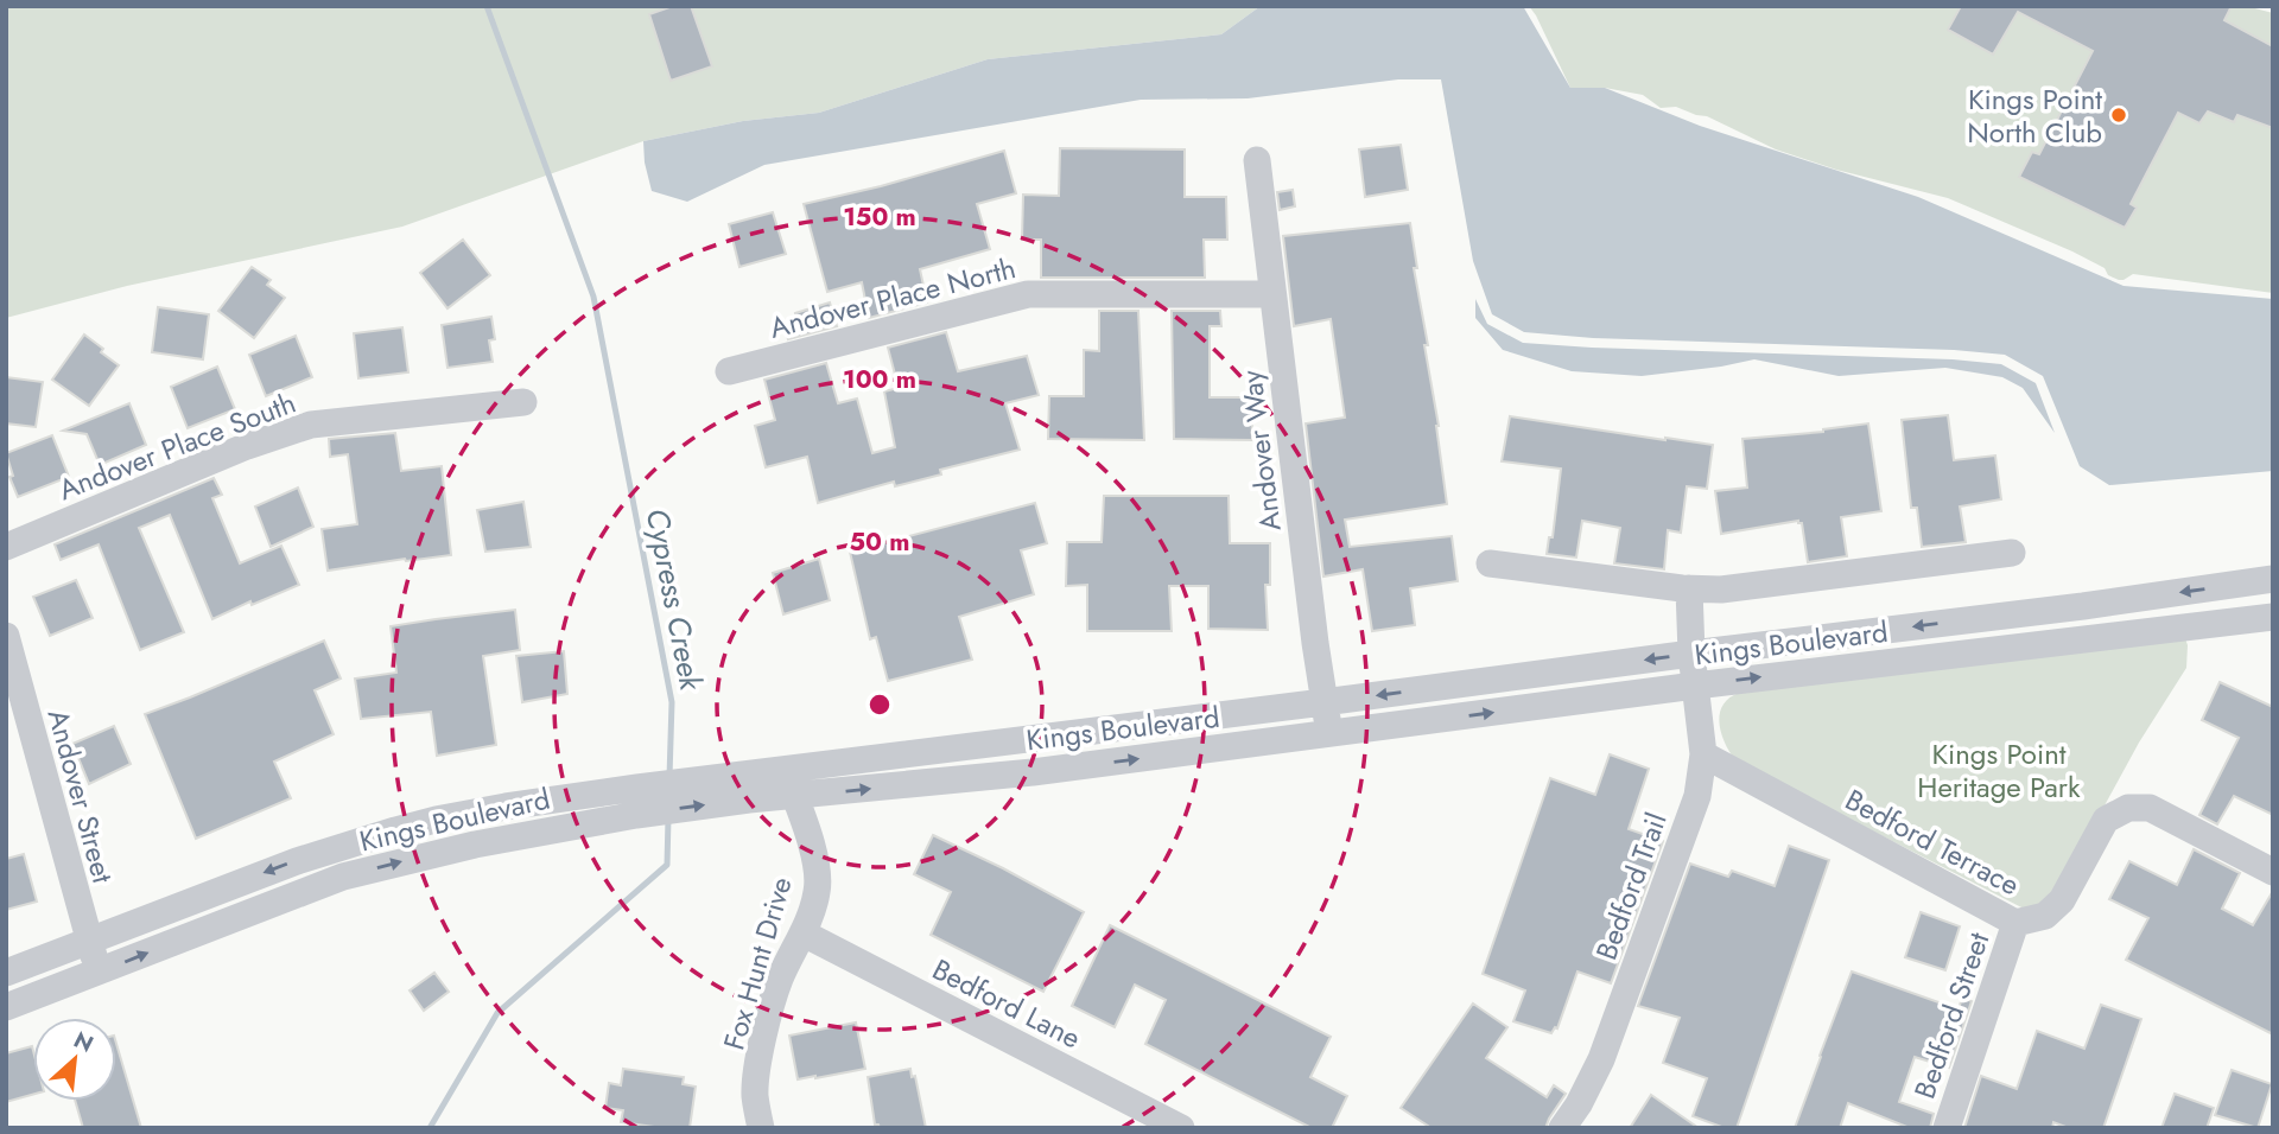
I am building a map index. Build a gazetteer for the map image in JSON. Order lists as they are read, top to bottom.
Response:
{
  "streets": {
    "street": [
      "Andover Place North",
      "Andover Place South",
      "Andover Way",
      "Kings Boulevard",
      "Andover Street",
      "Bedford Terrace",
      "Bedford Trail",
      "Fox Hunt Drive",
      "Bedford Lane",
      "Bedford Street"
    ]
  },
  "crossings": [
    ["Andover Place North", "Andover Way"],
    ["Andover Way", "Kings Boulevard"],
    ["Kings Boulevard", "Andover Street"],
    ["Kings Boulevard", "Bedford Trail"],
    ["Kings Boulevard", "Fox Hunt Drive"],
    ["Bedford Terrace", "Bedford Trail"],
    ["Bedford Terrace", "Bedford Street"],
    ["Fox Hunt Drive", "Bedford Lane"]
  ],
  "water": ["Cypress Creek"],
  "parks": ["Kings Point Heritage Park"],
  "places": ["Kings Point North Club"],
  "north": "top right",
  "rings": ["150 m", "100 m", "50 m"]
}
